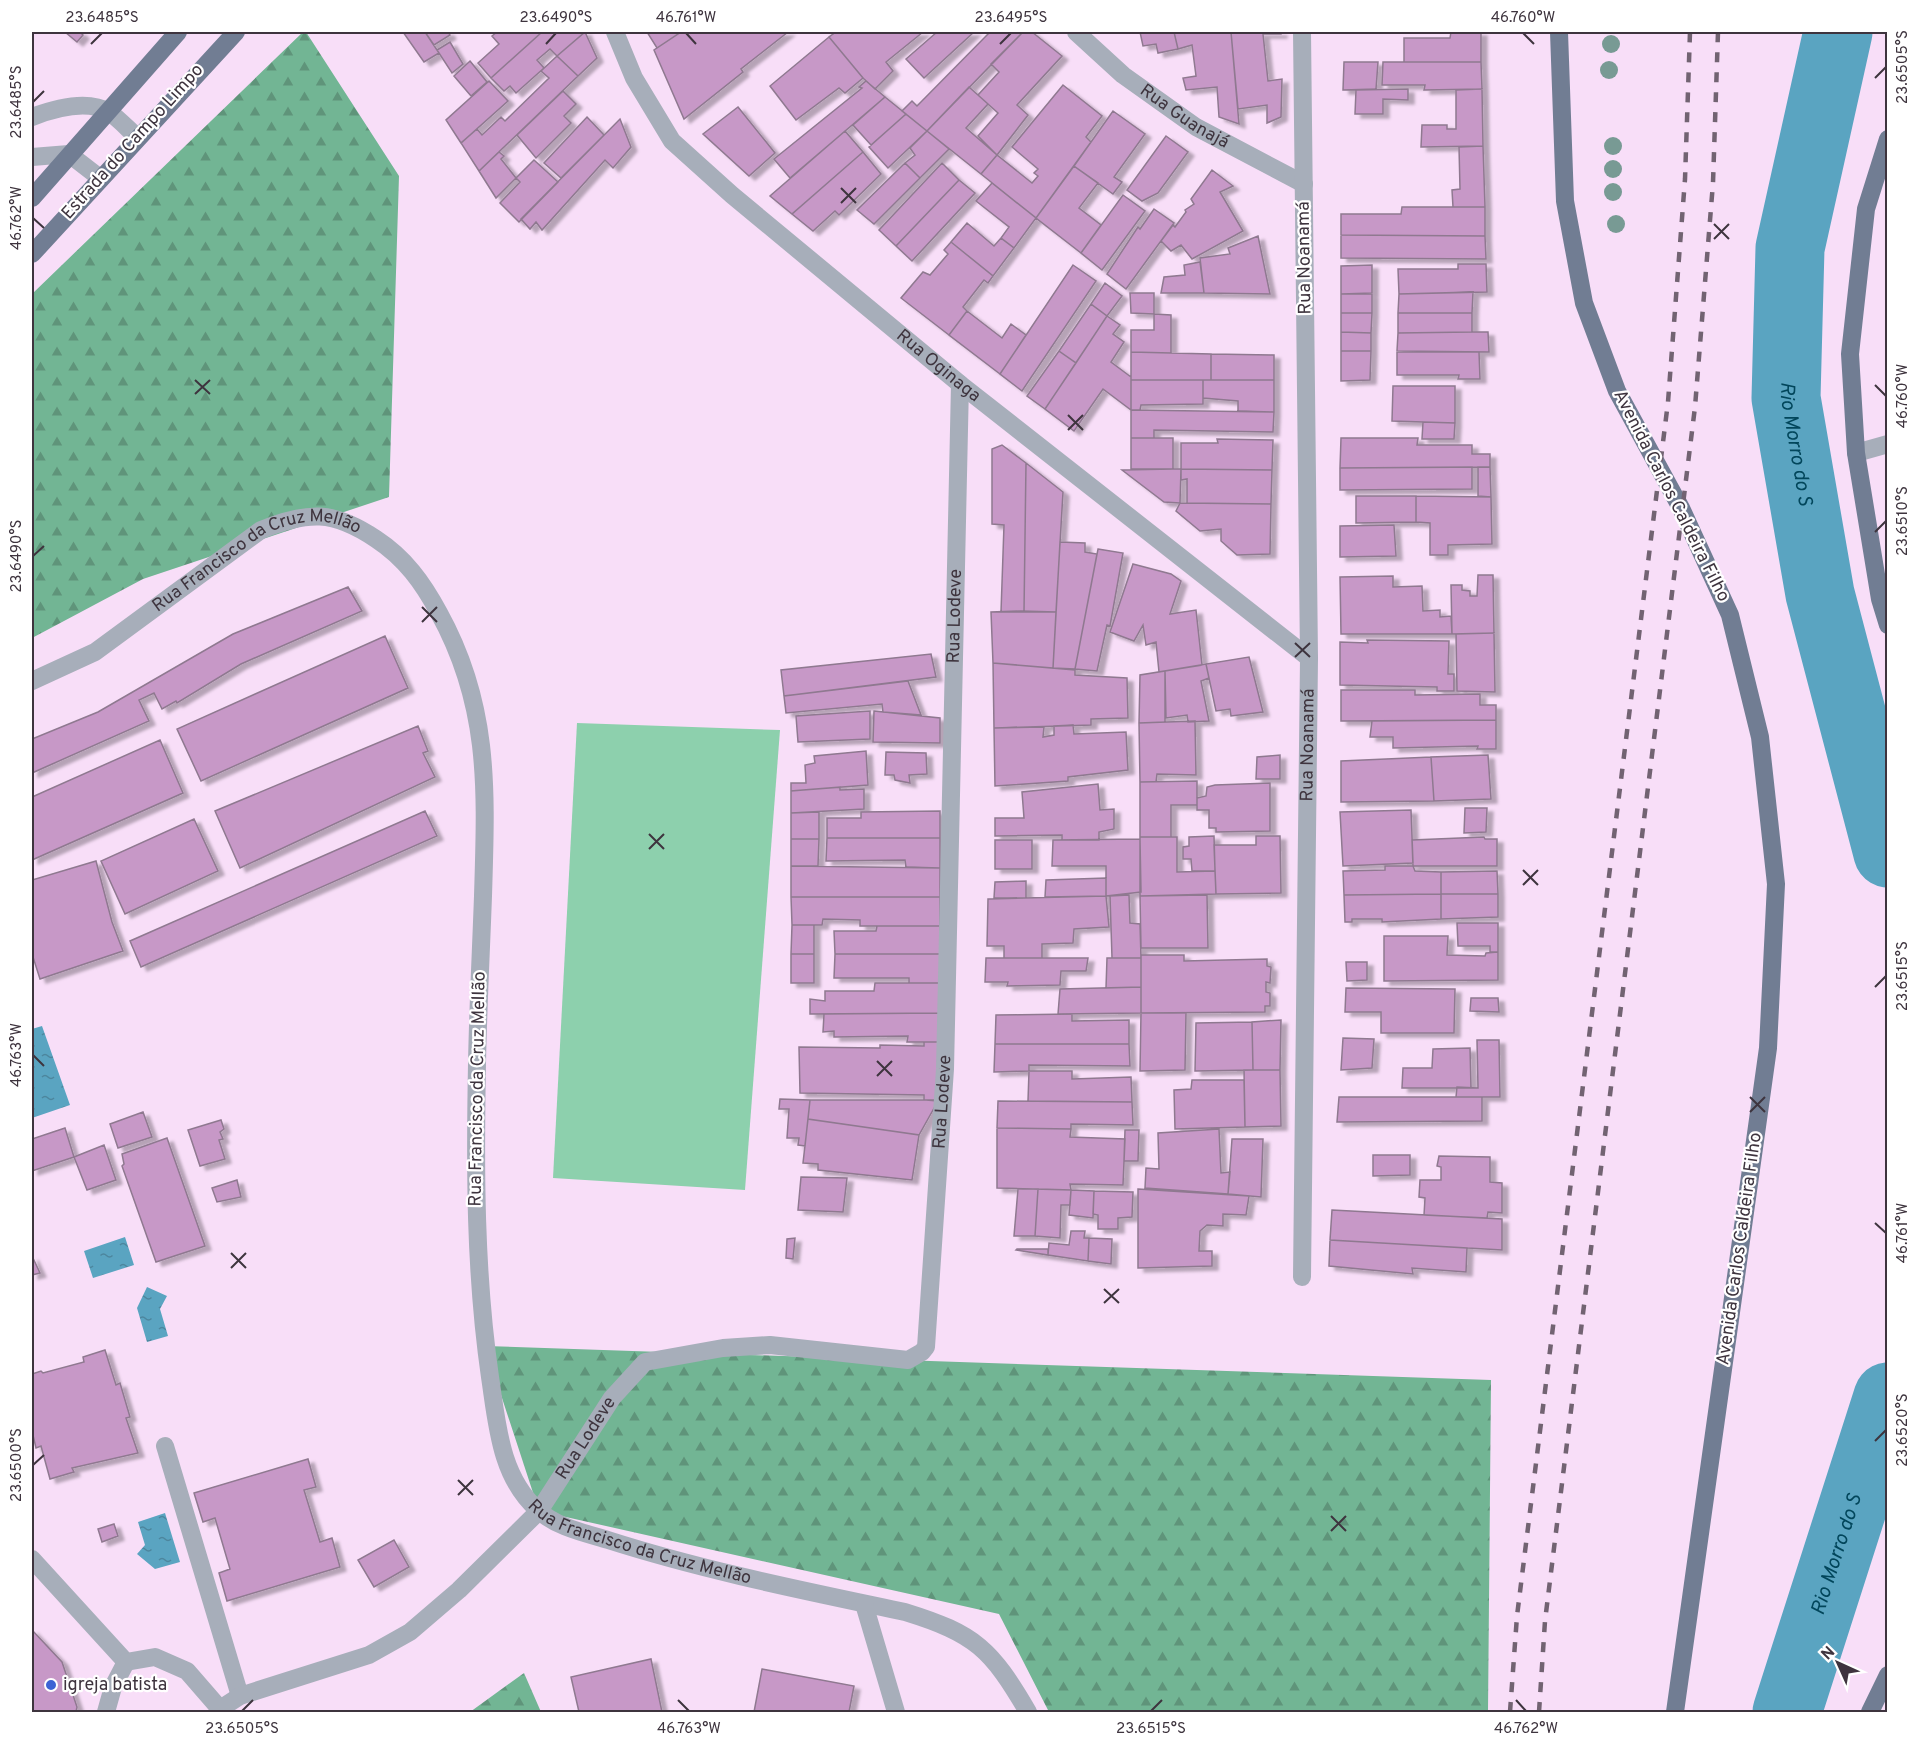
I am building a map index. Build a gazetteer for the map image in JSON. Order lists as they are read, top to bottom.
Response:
{
  "streets": {
    "main road": ["Estrada do Campo Limpo", "Avenida Carlos Caldeira Filho"],
    "street": [
      "Rua Guanajá",
      "Rua Noanamá",
      "Rua Oginaga",
      "Rua Francisco da Cruz Mellão",
      "Rua Lodeve"
    ]
  },
  "crossings": [
    ["Rua Guanajá", "Rua Noanamá"],
    ["Rua Noanamá", "Rua Oginaga"],
    ["Rua Oginaga", "Rua Lodeve"],
    ["Rua Francisco da Cruz Mellão", "Rua Lodeve"]
  ],
  "water": ["Rio Morro do S"],
  "places": ["igreja batista"],
  "north": "top left",
  "coordinates": [
    "23.6485°S",
    "23.6490°S",
    "46.761°W",
    "23.6495°S",
    "46.760°W",
    "23.6505°S",
    "46.762°W",
    "23.6510°S",
    "23.6515°S",
    "46.763°W",
    "23.6520°S",
    "23.6500°S"
  ]
}
